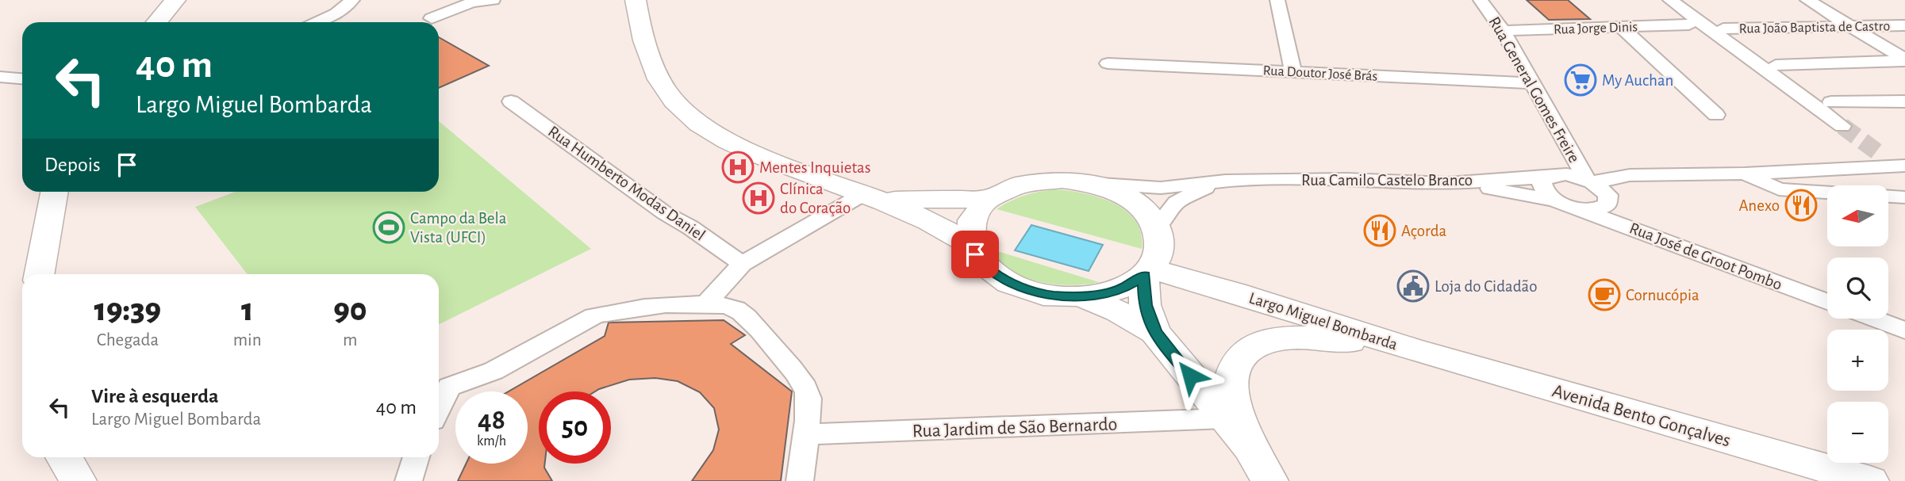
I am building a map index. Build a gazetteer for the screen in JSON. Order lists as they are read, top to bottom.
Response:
{
  "streets": {
    "main road": ["Largo Miguel Bombarda", "Avenida Bento Gonçalves"],
    "street": [
      "Rua João Baptista de Castro",
      "Rua Jorge Dinis",
      "Rua Doutor José Brás",
      "Rua General Gomes Freire",
      "Rua Camilo Castelo Branco",
      "Rua Humberto Modas Daniel",
      "Rua José de Groot Pombo",
      "Rua Jardim de São Bernardo"
    ]
  },
  "crossings": [
    ["Rua Jorge Dinis", "Rua General Gomes Freire"],
    ["Rua Doutor José Brás", "Rua General Gomes Freire"],
    ["Rua General Gomes Freire", "Rua Camilo Castelo Branco"],
    ["Rua General Gomes Freire", "Rua José de Groot Pombo"],
    ["Rua Camilo Castelo Branco", "Rua José de Groot Pombo"],
    ["Rua Camilo Castelo Branco", "Largo Miguel Bombarda"],
    ["Largo Miguel Bombarda", "Avenida Bento Gonçalves"]
  ],
  "places": {
    "supermarket": ["My Auchan"],
    "hospital": ["Mentes Inquietas", "Clínica do Coração"],
    "restaurant": ["Anexo", "Açorda"],
    "sports": ["Campo da Bela Vista (UFCI)"],
    "public building": ["Loja do Cidadão"],
    "cafe": ["Cornucópia"]
  },
  "north": "left",
  "page": {
    "turn": ["40 m", "Largo Miguel Bombarda"],
    "then": "Depois",
    "map_buttons": ["+", "−"],
    "eta": [
      "19:39",
      "Chegada",
      "1",
      "min",
      "90",
      "m"
    ],
    "list": [
      {
        "name": "Vire à esquerda",
        "note": "Largo Miguel Bombarda",
        "value": "40 m"
      }
    ],
    "speed": "48 km/h",
    "limit": "50"
  }
}
